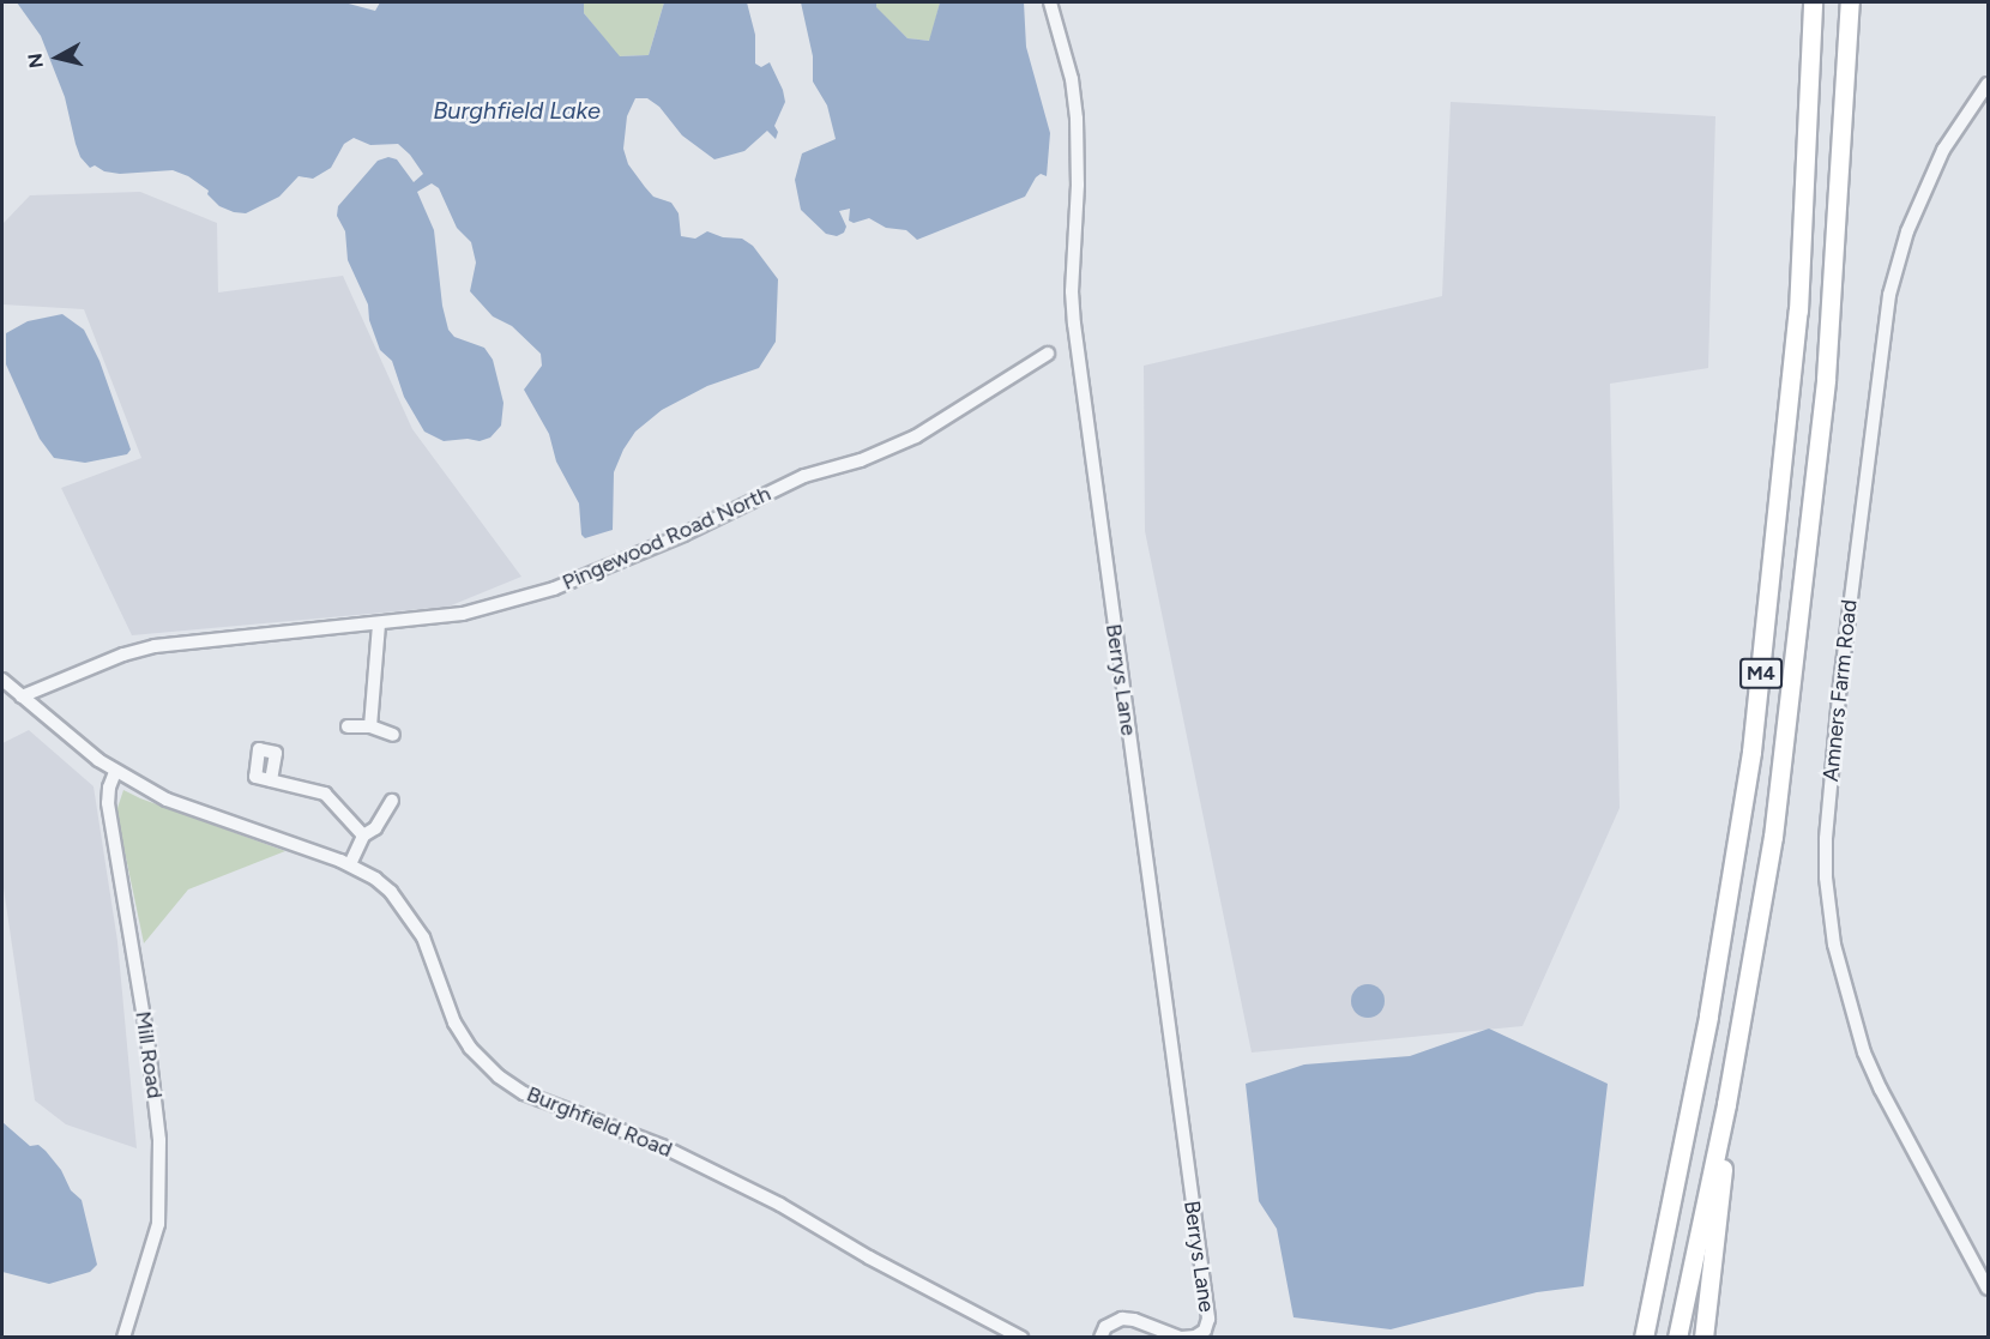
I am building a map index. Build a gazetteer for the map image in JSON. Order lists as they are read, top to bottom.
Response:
{
  "streets": {
    "highway": ["M4"],
    "street": [
      "Pingewood Road North",
      "Berrys Lane",
      "Amners Farm Road",
      "Mill Road",
      "Burghfield Road"
    ]
  },
  "crossings": [
    ["Pingewood Road North", "Burghfield Road"],
    ["Mill Road", "Burghfield Road"]
  ],
  "water": ["Burghfield Lake"],
  "north": "left"
}
